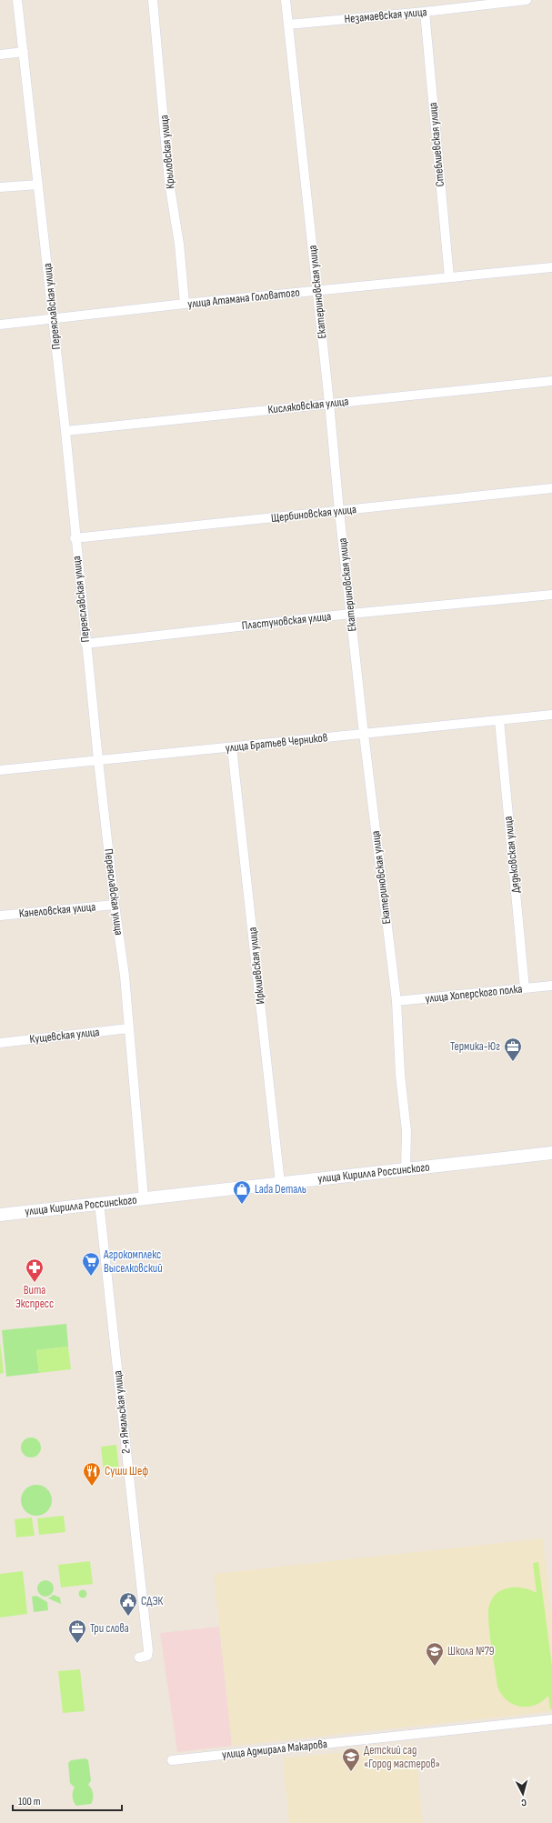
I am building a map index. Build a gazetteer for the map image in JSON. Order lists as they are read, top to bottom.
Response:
{
  "streets": {
    "main road": ["улица Кирилла Россинского"],
    "street": [
      "Незамаевская улица",
      "Стеблиевская улица",
      "Крыловская улица",
      "Екатериновская улица",
      "улица Атамана Головатого",
      "Переяславская улица",
      "Кисляковская улица",
      "Щербиновская улица",
      "Пластуновская улица",
      "улица Братьев Черников",
      "Дядьковская улица",
      "Канеловская улица",
      "Ирклиевская улица",
      "улица Хоперского полка",
      "Кущевская улица",
      "2-я Ямальская улица",
      "улица Адмирала Макарова"
    ]
  },
  "crossings": [
    ["Незамаевская улица", "Стеблиевская улица"],
    ["Незамаевская улица", "Екатериновская улица"],
    ["Стеблиевская улица", "улица Атамана Головатого"],
    ["Крыловская улица", "улица Атамана Головатого"],
    ["Екатериновская улица", "улица Атамана Головатого"],
    ["Екатериновская улица", "Кисляковская улица"],
    ["Екатериновская улица", "Щербиновская улица"],
    ["Екатериновская улица", "Пластуновская улица"],
    ["Екатериновская улица", "улица Братьев Черников"],
    ["Екатериновская улица", "улица Хоперского полка"],
    ["Екатериновская улица", "улица Кирилла Россинского"],
    ["улица Атамана Головатого", "Переяславская улица"],
    ["Переяславская улица", "Кисляковская улица"],
    ["Переяславская улица", "Щербиновская улица"],
    ["Переяславская улица", "Пластуновская улица"],
    ["Переяславская улица", "улица Братьев Черников"],
    ["Переяславская улица", "Канеловская улица"],
    ["Переяславская улица", "Кущевская улица"],
    ["Переяславская улица", "улица Кирилла Россинского"],
    ["улица Братьев Черников", "Дядьковская улица"],
    ["улица Братьев Черников", "Ирклиевская улица"],
    ["Дядьковская улица", "улица Хоперского полка"],
    ["Ирклиевская улица", "улица Кирилла Россинского"],
    ["улица Кирилла Россинского", "2-я Ямальская улица"]
  ],
  "places": {
    "office": ["Термика-Юг", "Три слова"],
    "shop": ["Lada Dеталь"],
    "supermarket": ["Агрокомплекс Выселковский"],
    "pharmacy": ["Вита Экспресс"],
    "restaurant": ["Суши Шеф"],
    "public building": ["СДЭК"],
    "school or university": ["Школа №79", "Детский сад «Город мастеров»"]
  },
  "scale_bar": "100 m",
  "north": "bottom"
}
